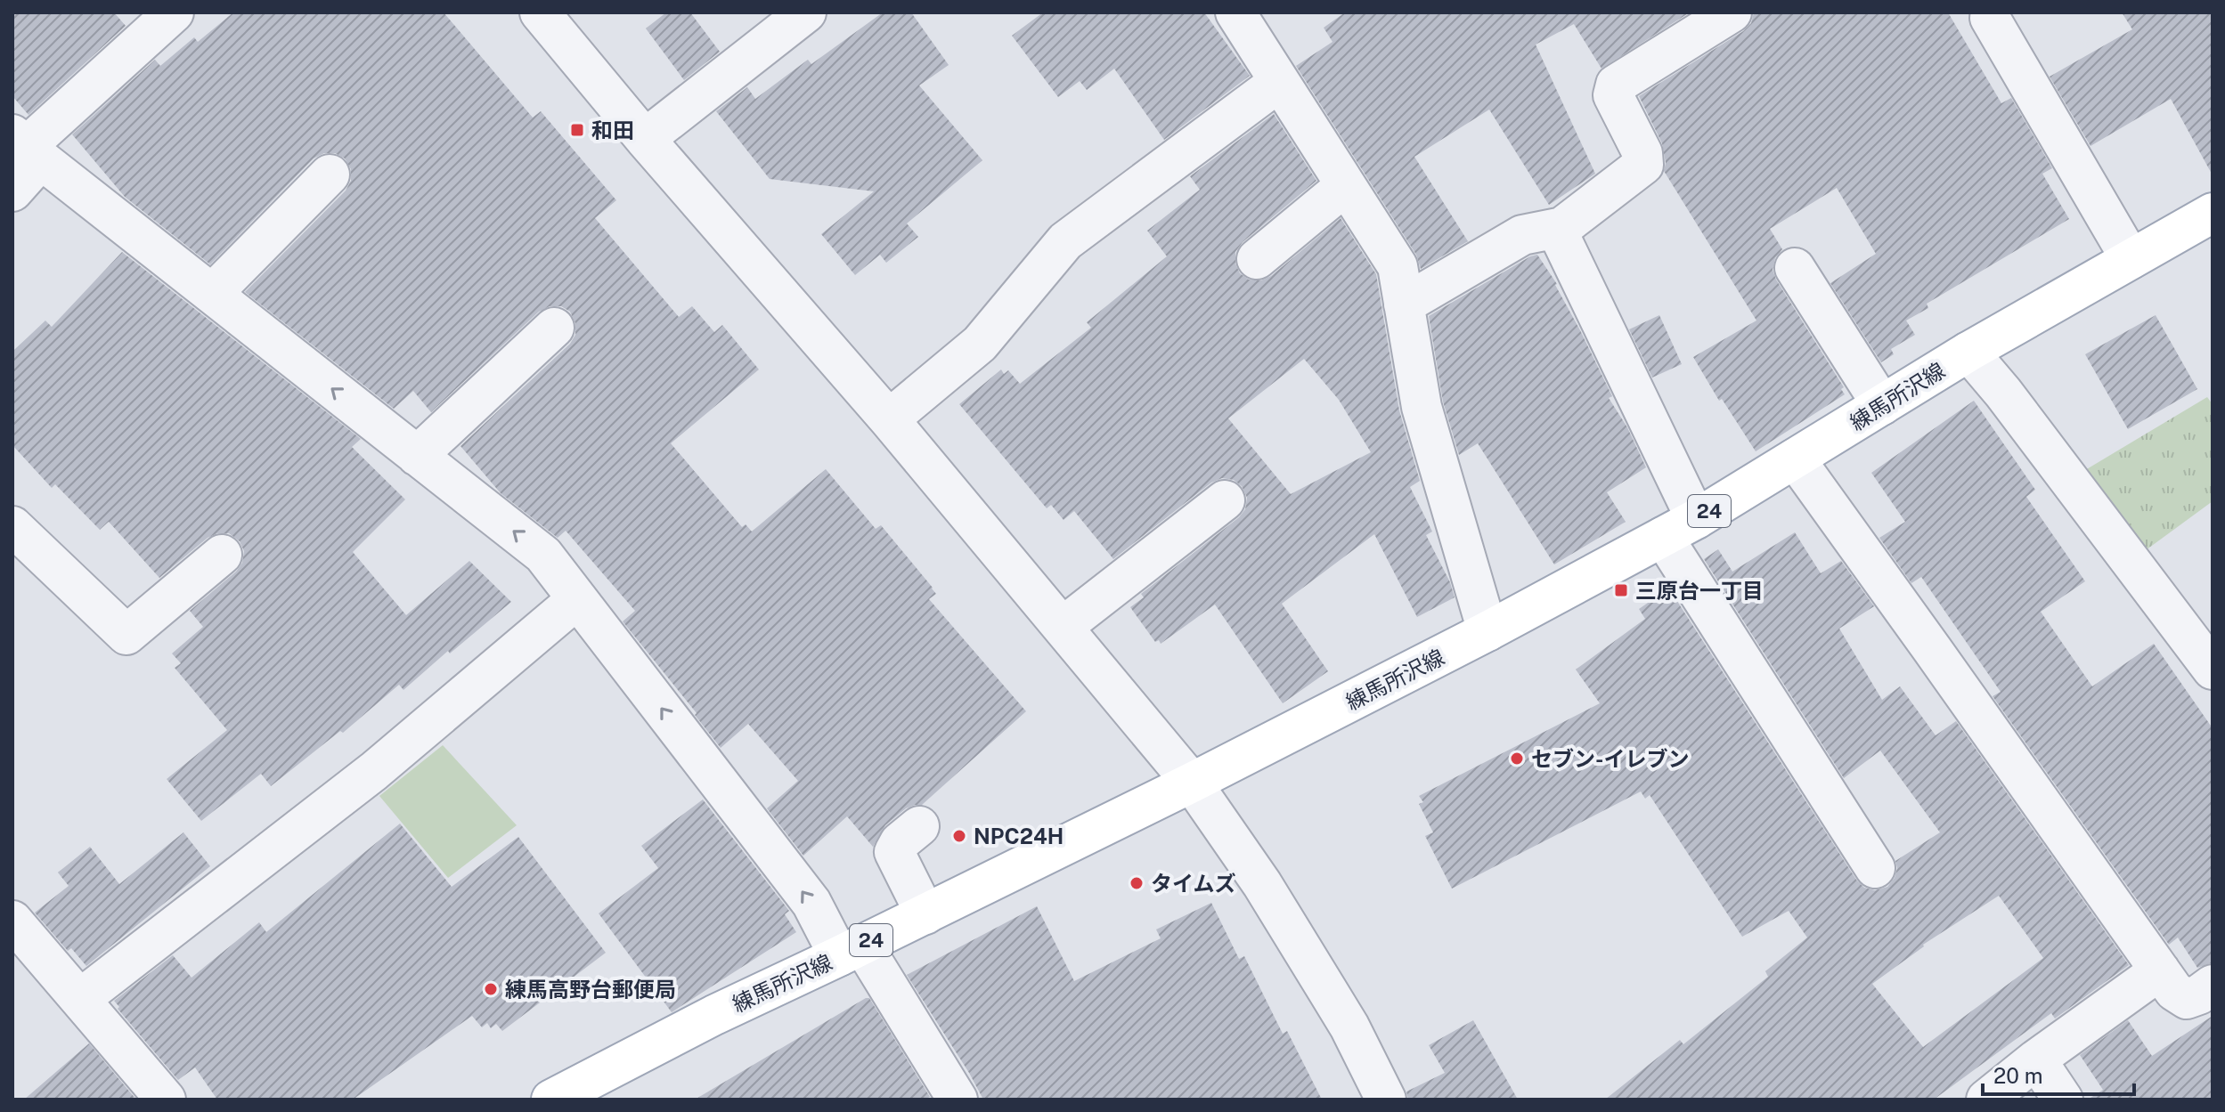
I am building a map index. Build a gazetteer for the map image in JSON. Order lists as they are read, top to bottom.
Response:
{
  "streets": {
    "main road": ["練馬所沢線", "24"]
  },
  "places": {
    "transit": ["和田", "三原台一丁目"],
    "other": [
      "セブン-イレブン",
      "NPC24H",
      "タイムズ",
      "練馬高野台郵便局"
    ]
  },
  "scale_bar": "20 m"
}
